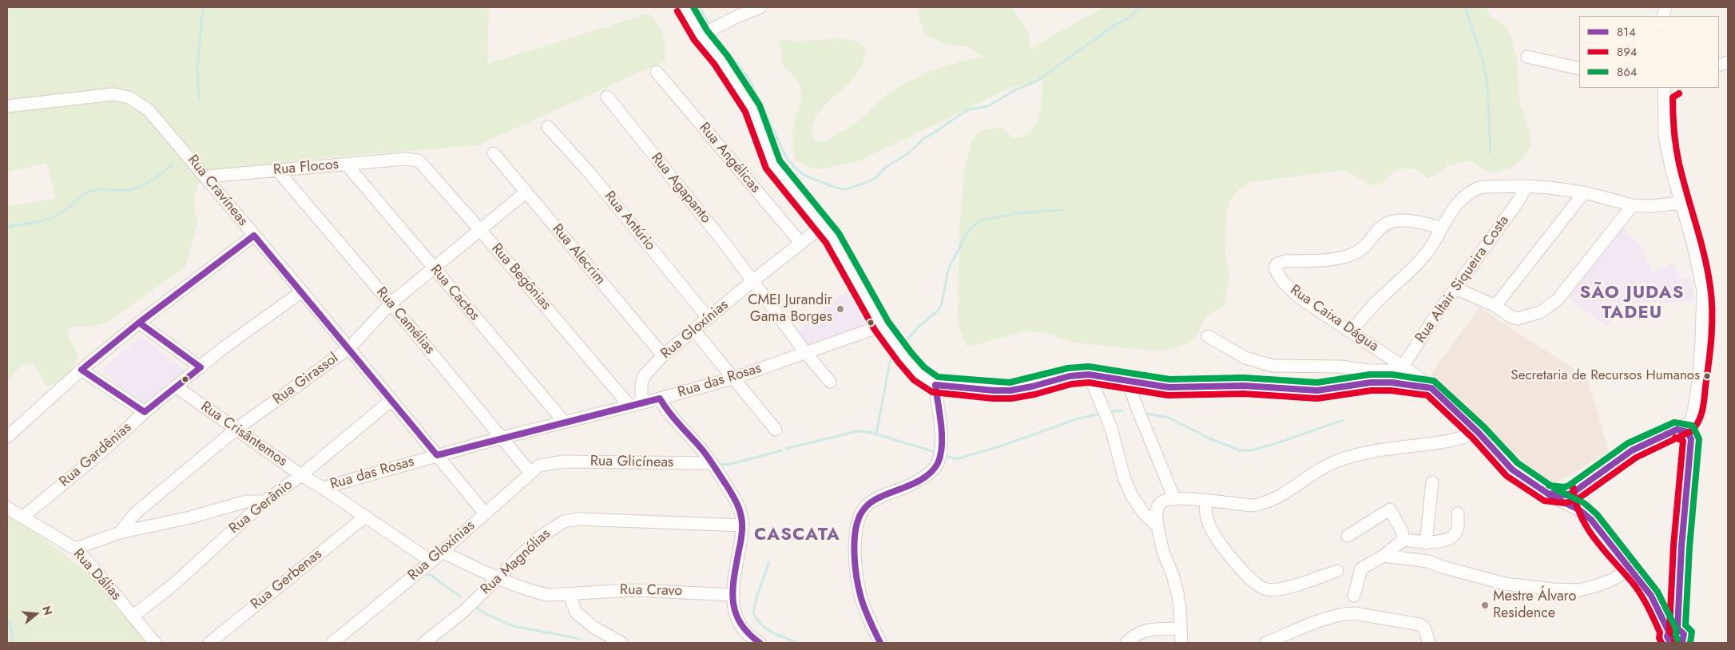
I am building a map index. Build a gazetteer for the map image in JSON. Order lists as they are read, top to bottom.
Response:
{
  "streets": {
    "street": [
      "Rua Angélicas",
      "Rua Flocos",
      "Rua Agapanto",
      "Rua Cravíneas",
      "Rua Antúrio",
      "Rua Alecrim",
      "Rua Begônias",
      "Rua Altair Siqueira Costa",
      "Rua Cactos",
      "Rua Caixa Dágua",
      "Rua Camélias",
      "Rua Gloxínias",
      "Rua Girassol",
      "Rua das Rosas",
      "Rua Crisântemos",
      "Rua Gardênias",
      "Rua Glicíneas",
      "Rua Gerânio",
      "Rua Magnólias",
      "Rua Dálias",
      "Rua Gerbenas",
      "Rua Cravo"
    ]
  },
  "crossings": [
    ["Rua Angélicas", "Rua Gloxínias"],
    ["Rua Flocos", "Rua Cravíneas"],
    ["Rua Flocos", "Rua Begônias"],
    ["Rua Flocos", "Rua Cactos"],
    ["Rua Flocos", "Rua Camélias"],
    ["Rua Agapanto", "Rua Gloxínias"],
    ["Rua Agapanto", "Rua das Rosas"],
    ["Rua Cravíneas", "Rua Gloxínias"],
    ["Rua Cravíneas", "Rua Girassol"],
    ["Rua Cravíneas", "Rua das Rosas"],
    ["Rua Cravíneas", "Rua Gardênias"],
    ["Rua Cravíneas", "Rua Gerânio"],
    ["Rua Antúrio", "Rua Gloxínias"],
    ["Rua Alecrim", "Rua Gloxínias"],
    ["Rua Alecrim", "Rua Girassol"],
    ["Rua Begônias", "Rua Girassol"],
    ["Rua Begônias", "Rua das Rosas"],
    ["Rua Altair Siqueira Costa", "Rua Caixa Dágua"],
    ["Rua Cactos", "Rua Girassol"],
    ["Rua Cactos", "Rua das Rosas"],
    ["Rua Camélias", "Rua Gloxínias"],
    ["Rua Camélias", "Rua Girassol"],
    ["Rua Camélias", "Rua das Rosas"],
    ["Rua Gloxínias", "Rua das Rosas"],
    ["Rua Gloxínias", "Rua Crisântemos"],
    ["Rua Gloxínias", "Rua Glicíneas"],
    ["Rua Gloxínias", "Rua Cravo"],
    ["Rua Girassol", "Rua Crisântemos"],
    ["Rua das Rosas", "Rua Crisântemos"],
    ["Rua Crisântemos", "Rua Gardênias"],
    ["Rua Crisântemos", "Rua Gerânio"],
    ["Rua Crisântemos", "Rua Gerbenas"],
    ["Rua Gardênias", "Rua Dálias"],
    ["Rua Gerânio", "Rua Dálias"],
    ["Rua Magnólias", "Rua Cravo"]
  ],
  "districts": ["SÃO JUDAS TADEU", "CASCATA"],
  "places": ["CMEI Jurandir Gama Borges", "Secretaria de Recursos Humanos", "Mestre Álvaro Residence"],
  "lines": ["transit line 864", "transit line 894", "transit line 814"],
  "legend": ["814", "894", "864"],
  "north": "right"
}
